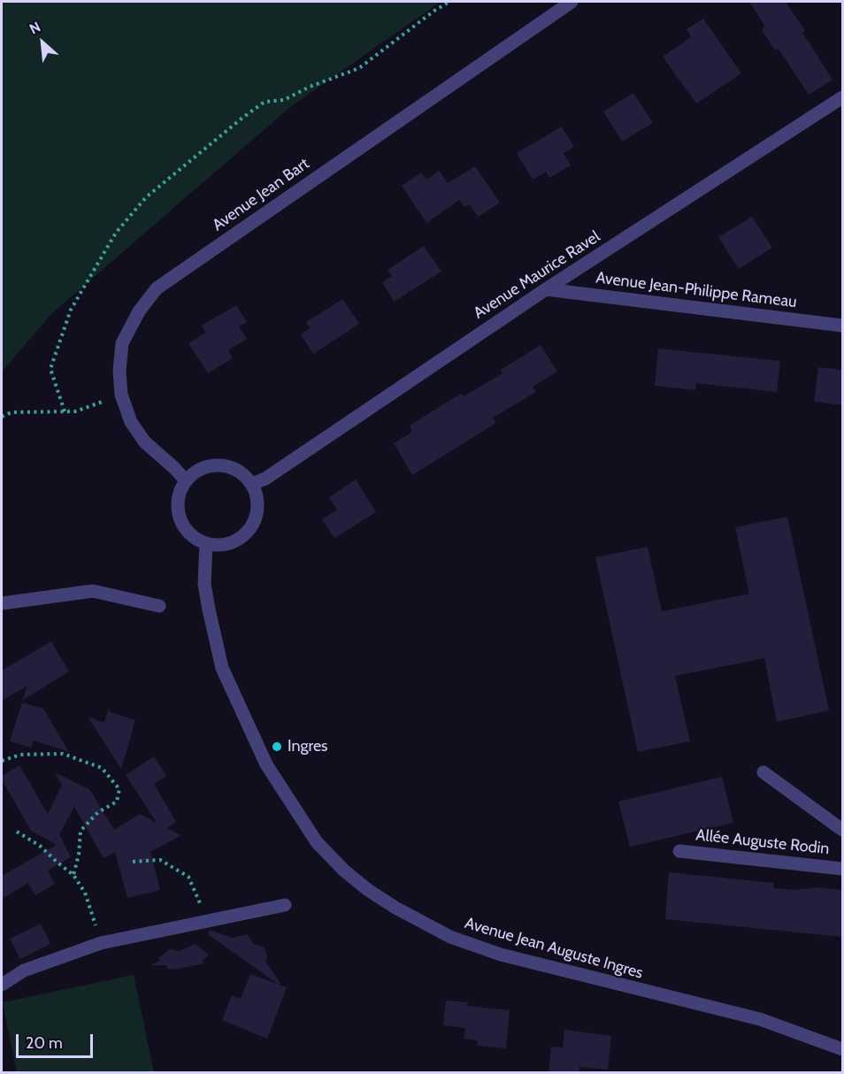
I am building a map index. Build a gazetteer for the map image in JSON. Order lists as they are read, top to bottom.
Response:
{
  "streets": {
    "street": [
      "Avenue Jean Bart",
      "Avenue Maurice Ravel",
      "Avenue Jean-Philippe Rameau",
      "Allée Auguste Rodin",
      "Avenue Jean Auguste Ingres"
    ]
  },
  "crossings": [
    ["Avenue Jean Bart", "Avenue Maurice Ravel"],
    ["Avenue Jean Bart", "Avenue Jean Auguste Ingres"],
    ["Avenue Maurice Ravel", "Avenue Jean-Philippe Rameau"],
    ["Avenue Maurice Ravel", "Avenue Jean Auguste Ingres"]
  ],
  "places": ["Ingres"],
  "scale_bar": "20 m",
  "north": "top left"
}
